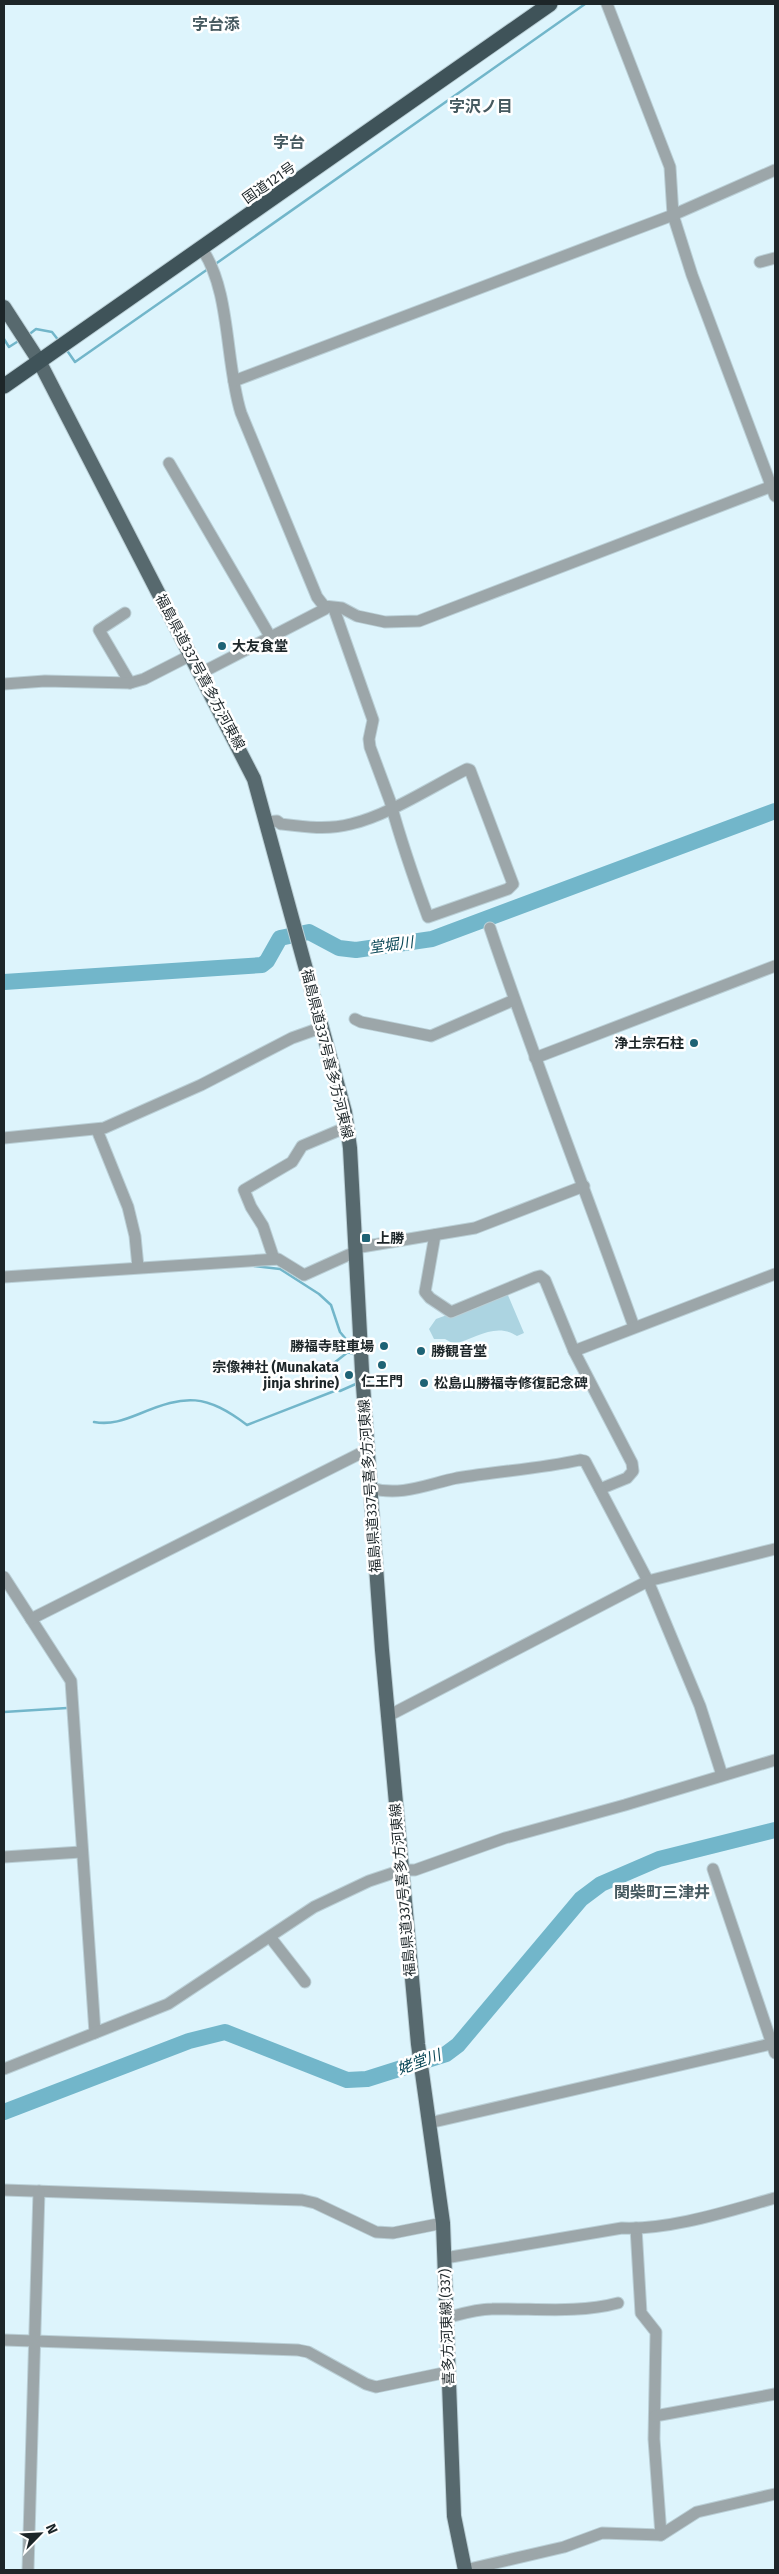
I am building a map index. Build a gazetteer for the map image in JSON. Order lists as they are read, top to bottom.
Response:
{
  "streets": {
    "highway": ["国道121号"],
    "main road": ["福島県道337号喜多方河東線", "喜多方河東線 (337)"]
  },
  "crossings": [
    ["国道121号", "福島県道337号喜多方河東線"],
    ["福島県道337号喜多方河東線", "喜多方河東線 (337)"]
  ],
  "districts": [
    "字台添",
    "字沢ノ目",
    "字台",
    "関柴町三津井"
  ],
  "water": ["堂堀川", "姥堂川"],
  "places": {
    "other": [
      "大友食堂",
      "浄土宗石柱",
      "勝福寺駐車場",
      "勝観音堂",
      "仁王門",
      "宗像神社 (Munakata jinja shrine)",
      "松島山勝福寺修復記念碑"
    ],
    "transit": ["上勝"]
  },
  "north": "top right"
}
